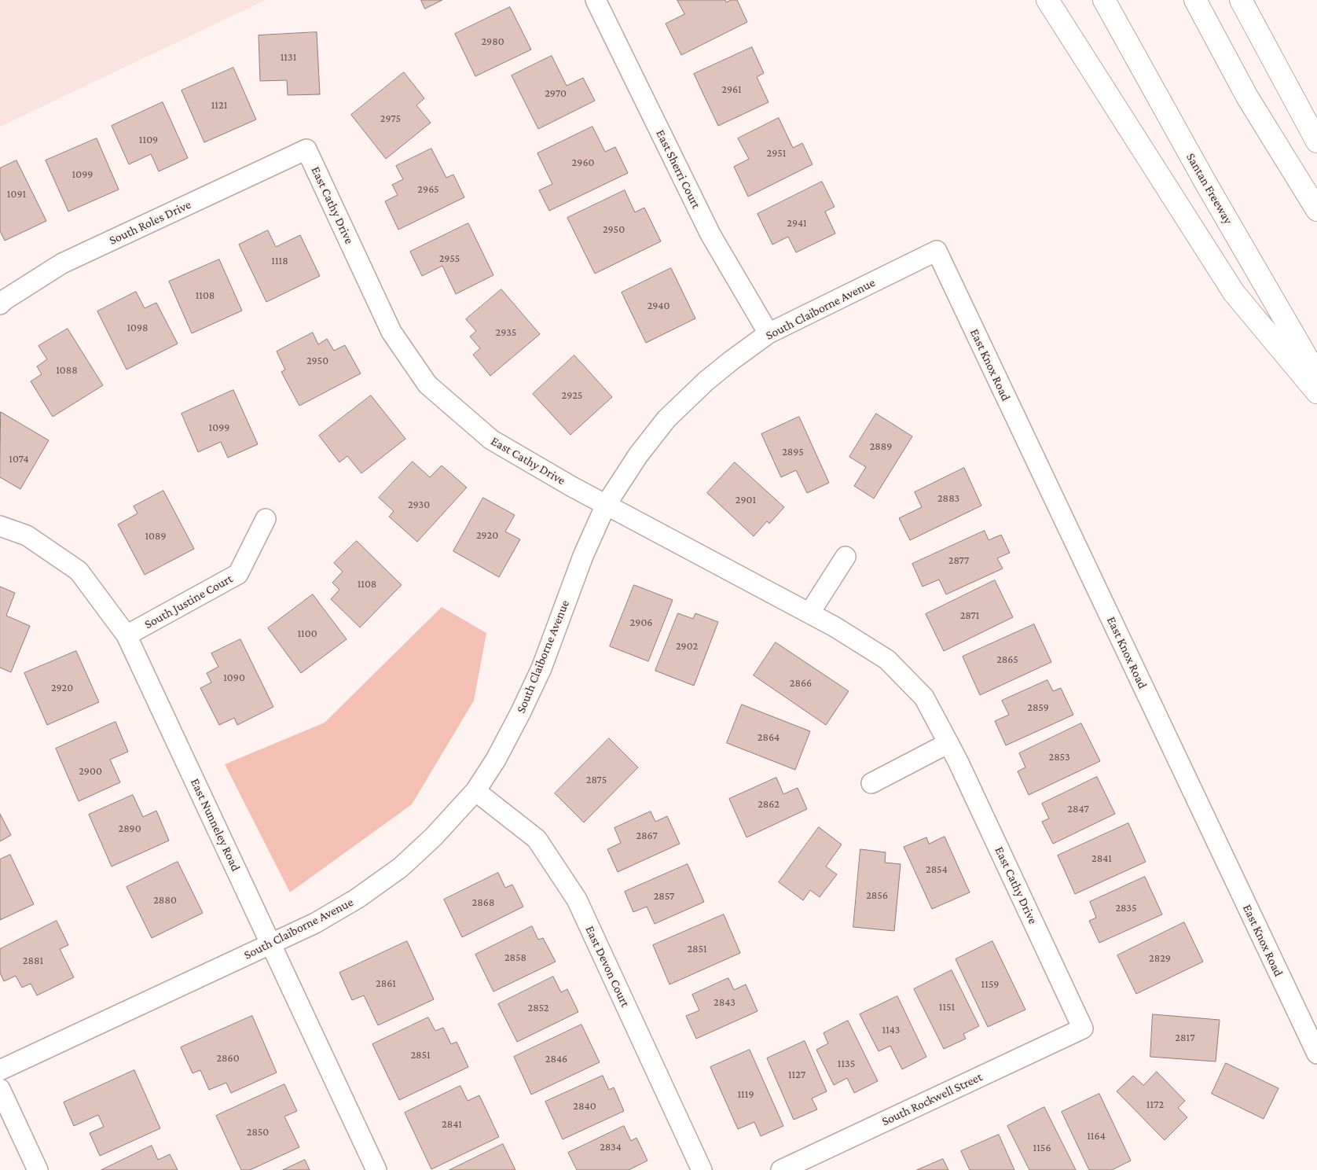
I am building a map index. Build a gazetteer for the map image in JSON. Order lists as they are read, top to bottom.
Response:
{
  "streets": {
    "highway": ["Santan Freeway"],
    "street": [
      "East Sherri Court",
      "East Cathy Drive",
      "South Roles Drive",
      "South Claiborne Avenue",
      "East Knox Road",
      "South Justine Court",
      "East Nunneley Road",
      "East Devon Court",
      "South Rockwell Street"
    ]
  },
  "crossings": [
    ["East Sherri Court", "South Claiborne Avenue"],
    ["East Cathy Drive", "South Roles Drive"],
    ["East Cathy Drive", "South Claiborne Avenue"],
    ["East Cathy Drive", "South Rockwell Street"],
    ["South Claiborne Avenue", "East Knox Road"],
    ["South Claiborne Avenue", "East Nunneley Road"],
    ["South Claiborne Avenue", "East Devon Court"],
    ["South Justine Court", "East Nunneley Road"]
  ],
  "house_numbers": [
    "2980",
    "1131",
    "2961",
    "2970",
    "1121",
    "2975",
    "1109",
    "2951",
    "2960",
    "1099",
    "2965",
    "1091",
    "2941",
    "2950",
    "2955",
    "1118",
    "1108",
    "2940",
    "1098",
    "2935",
    "2950",
    "1088",
    "2925",
    "1099",
    "2889",
    "2895",
    "1074",
    "2883",
    "2901",
    "2930",
    "2920",
    "1089",
    "2877",
    "1108",
    "2871",
    "2906",
    "1100",
    "2902",
    "2865",
    "1090",
    "2866",
    "2920",
    "2859",
    "2864",
    "2853",
    "2900",
    "2875",
    "2862",
    "2847",
    "2890",
    "2867",
    "2841",
    "2854",
    "2856",
    "2857",
    "2880",
    "2868",
    "2835",
    "2851",
    "2858",
    "2829",
    "2881",
    "2861",
    "1159",
    "2843",
    "1151",
    "2852",
    "1143",
    "2817",
    "2851",
    "2860",
    "2846",
    "1135",
    "1127",
    "1119",
    "1172",
    "2840",
    "2841",
    "2850",
    "1164",
    "2834",
    "1156"
  ]
}
